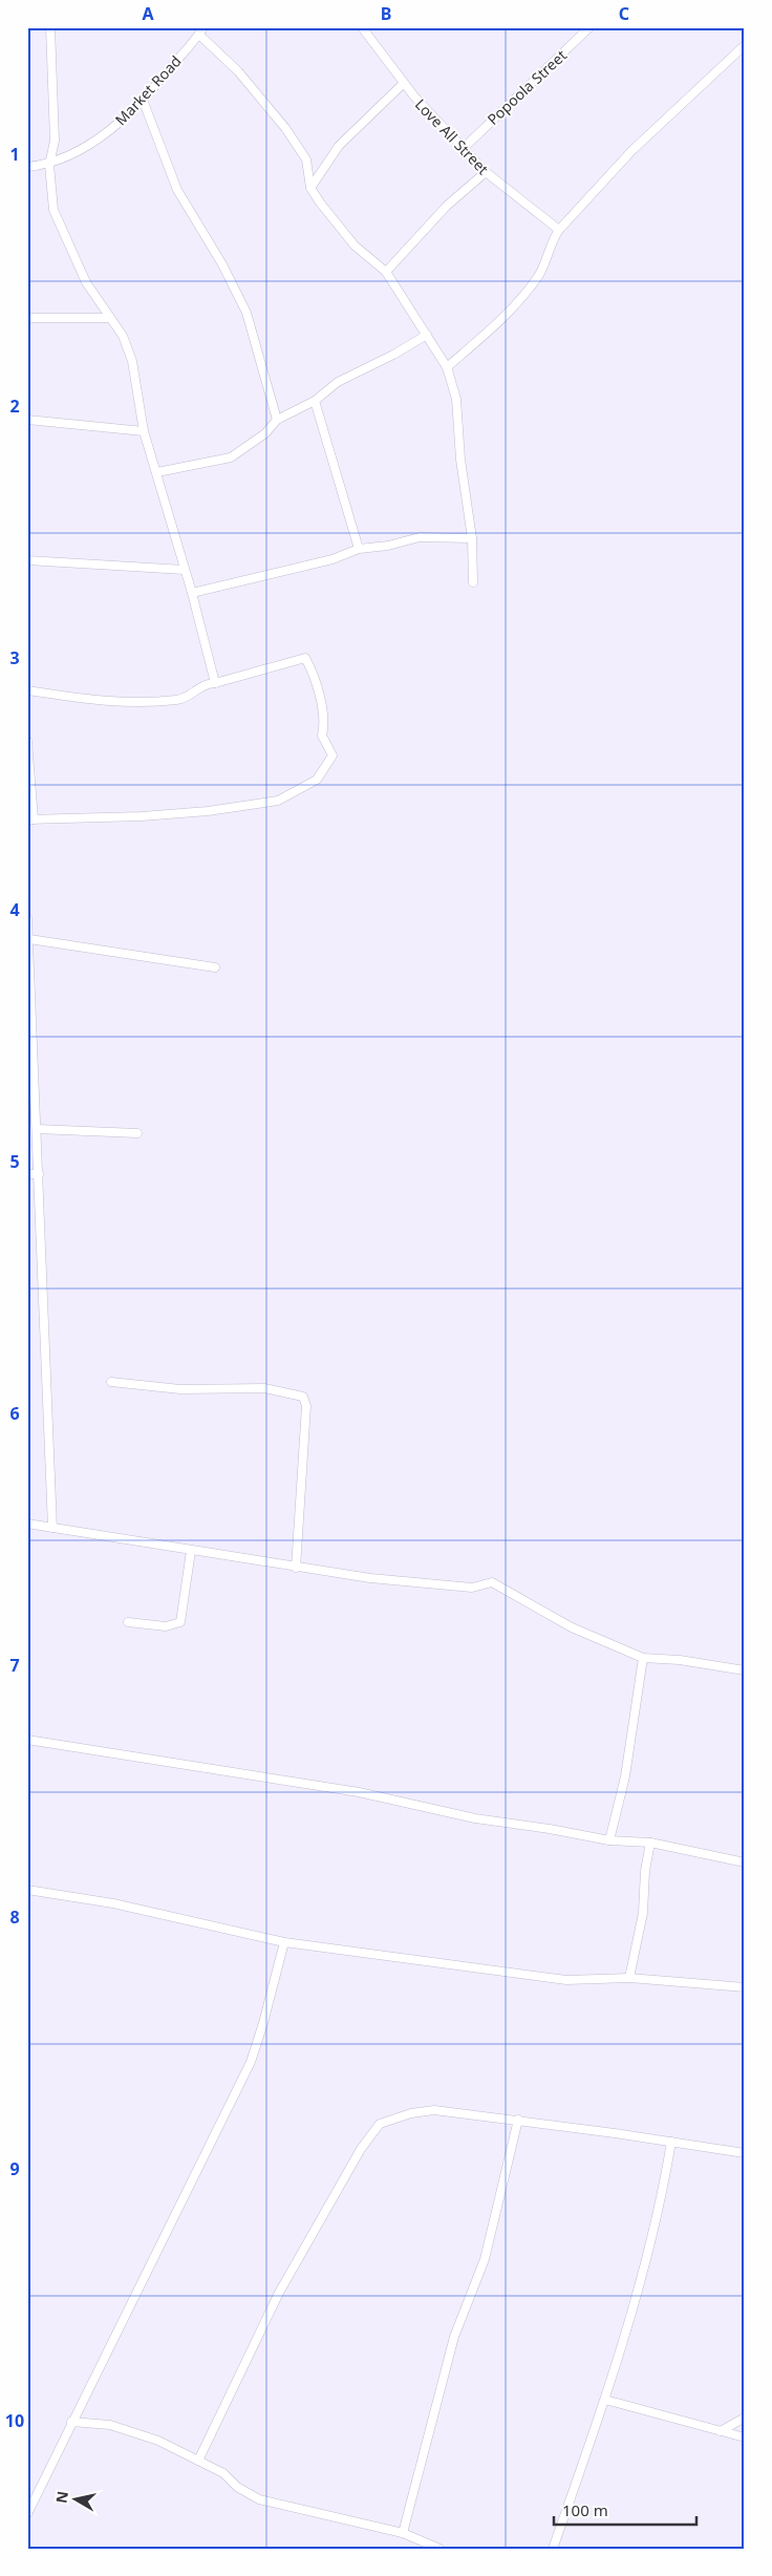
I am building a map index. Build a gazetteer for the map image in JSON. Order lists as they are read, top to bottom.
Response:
{
  "streets": {
    "street": ["Popoola Street", "Market Road", "Love All Street"]
  },
  "crossings": [
    ["Popoola Street", "Love All Street"]
  ],
  "scale_bar": "100 m",
  "north": "left",
  "grid": {
    "columns": ["A", "B", "C"],
    "rows": [
      "1",
      "2",
      "3",
      "4",
      "5",
      "6",
      "7",
      "8",
      "9",
      "10"
    ]
  }
}
